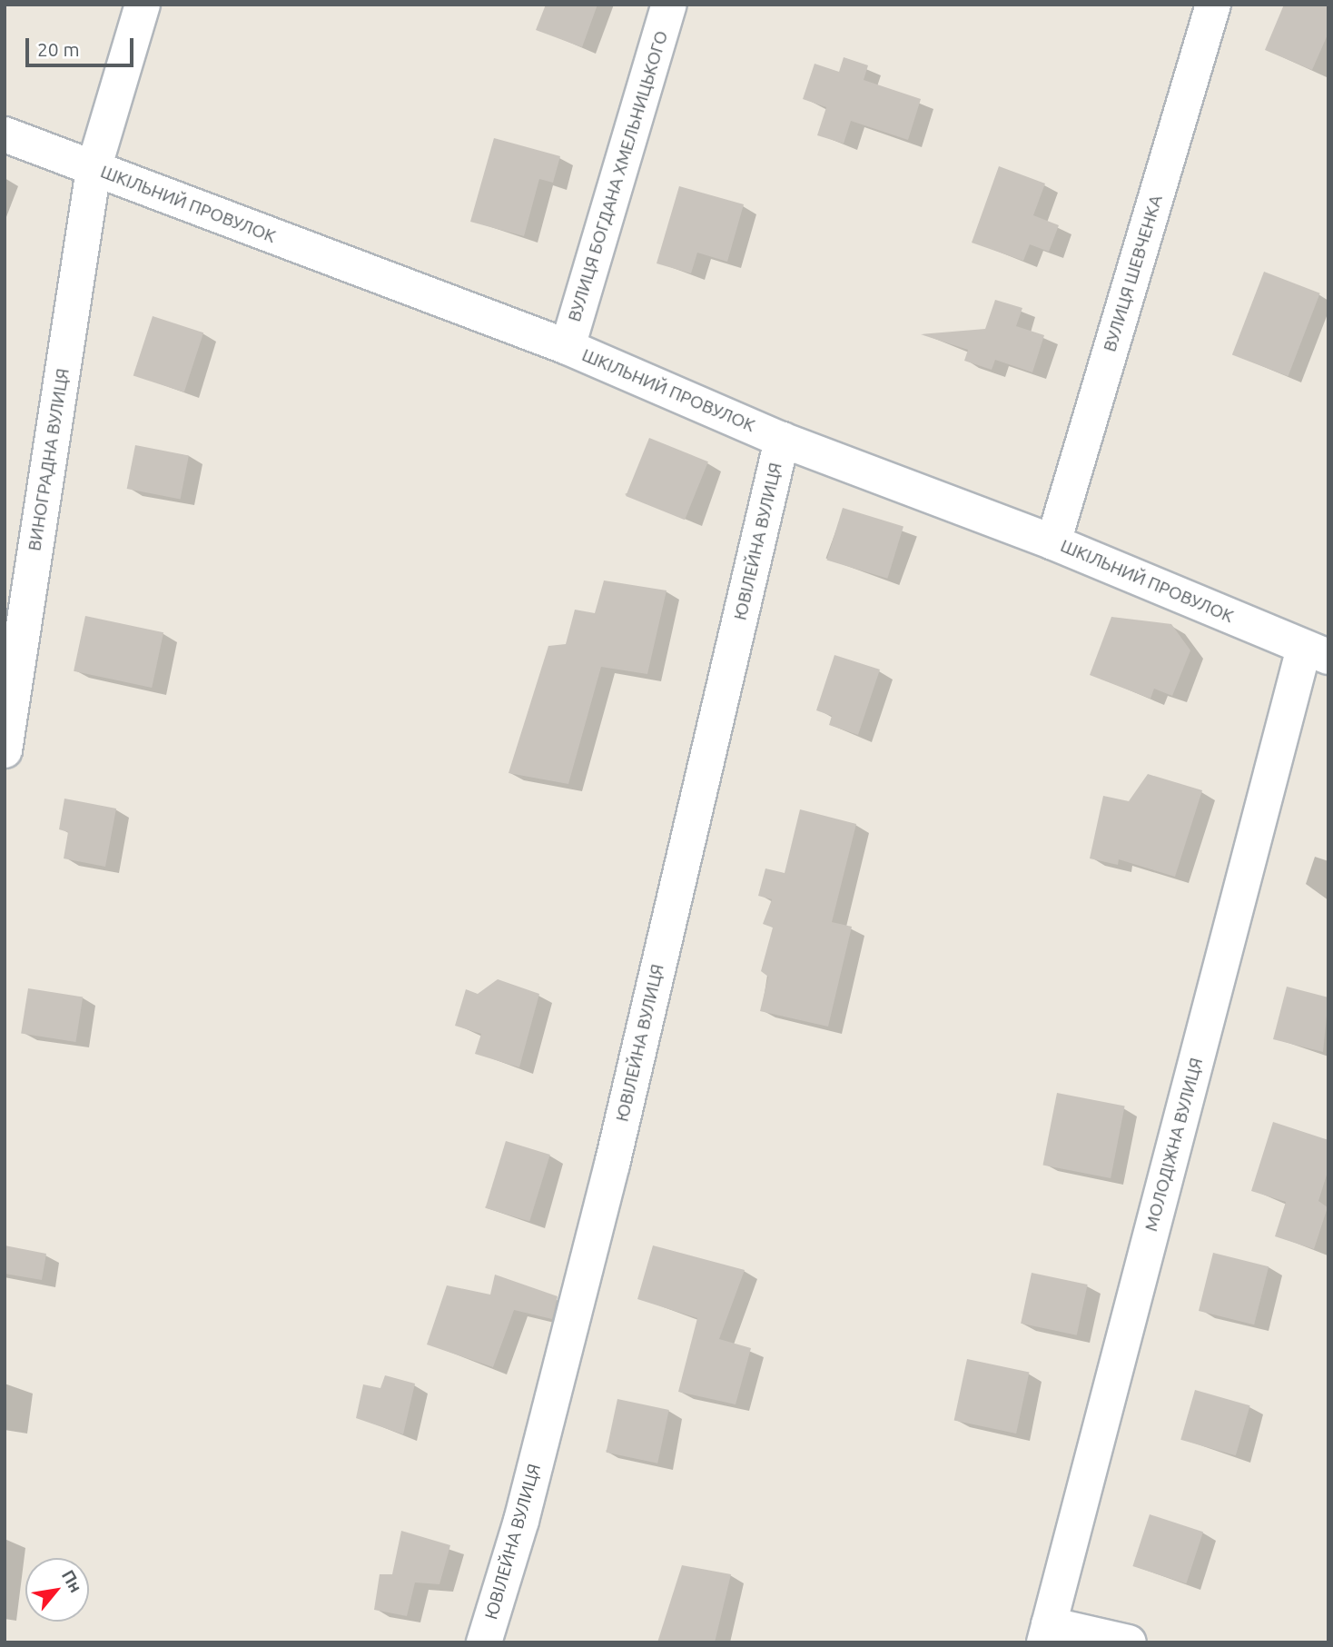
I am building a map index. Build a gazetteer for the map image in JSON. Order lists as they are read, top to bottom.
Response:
{
  "streets": {
    "street": [
      "ВУЛИЦЯ БОГДАНА ХМЕЛЬНИЦЬКОГО",
      "ШКІЛЬНИЙ ПРОВУЛОК",
      "ВУЛИЦЯ ШЕВЧЕНКА",
      "ВИНОГРАДНА ВУЛИЦЯ",
      "ЮВІЛЕЙНА ВУЛИЦЯ",
      "МОЛОДІЖНА ВУЛИЦЯ"
    ]
  },
  "crossings": [
    ["ВУЛИЦЯ БОГДАНА ХМЕЛЬНИЦЬКОГО", "ШКІЛЬНИЙ ПРОВУЛОК"],
    ["ШКІЛЬНИЙ ПРОВУЛОК", "ВУЛИЦЯ ШЕВЧЕНКА"],
    ["ШКІЛЬНИЙ ПРОВУЛОК", "ВИНОГРАДНА ВУЛИЦЯ"],
    ["ШКІЛЬНИЙ ПРОВУЛОК", "ЮВІЛЕЙНА ВУЛИЦЯ"],
    ["ШКІЛЬНИЙ ПРОВУЛОК", "МОЛОДІЖНА ВУЛИЦЯ"]
  ],
  "scale_bar": "20 m",
  "north": "top right"
}
